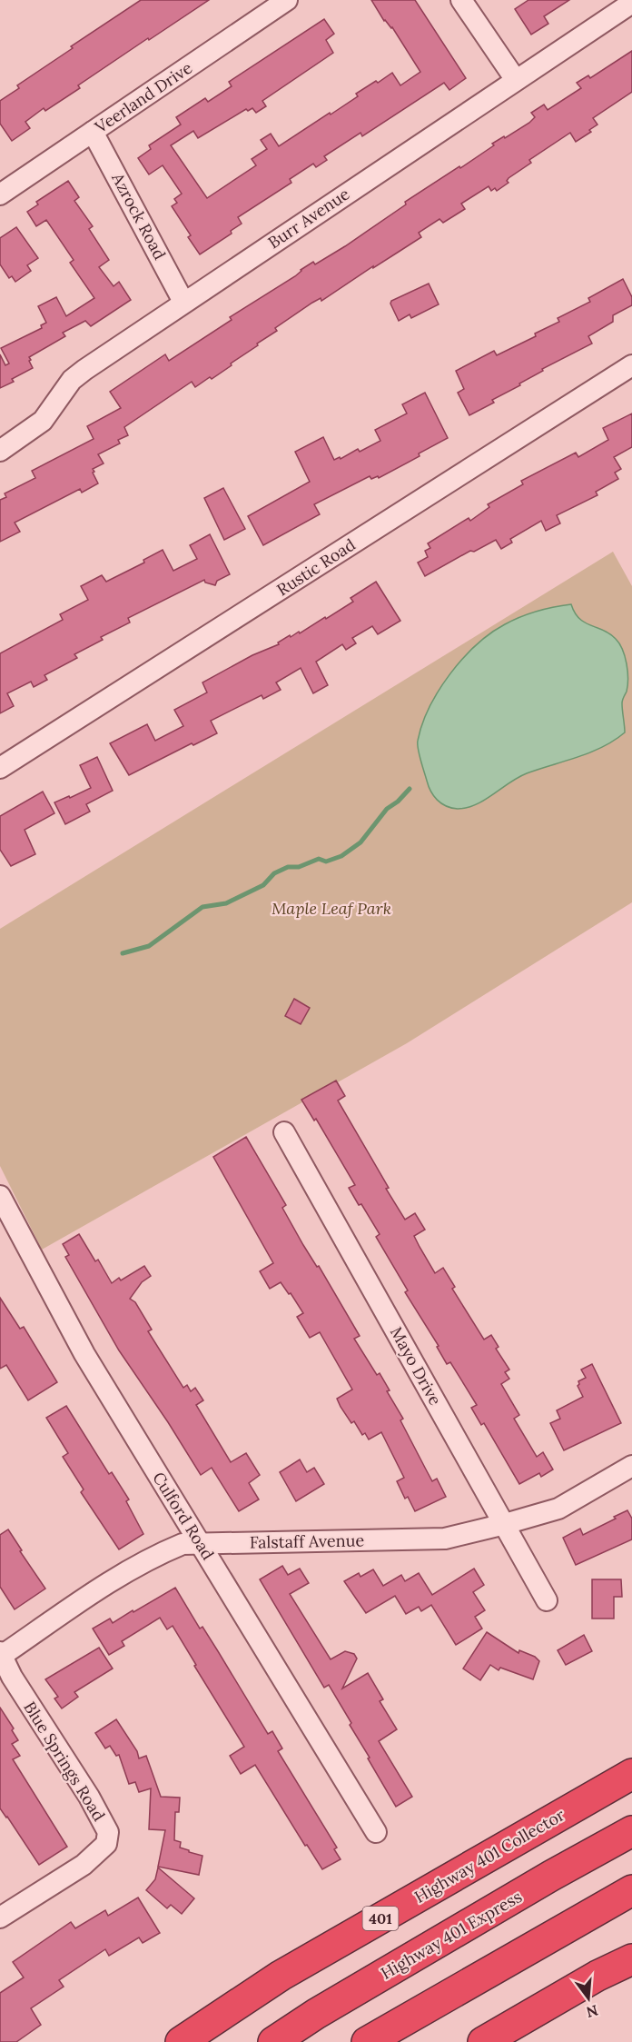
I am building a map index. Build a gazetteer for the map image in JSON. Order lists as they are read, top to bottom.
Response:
{
  "streets": {
    "highway": ["Highway 401 Collector", "401", "Highway 401 Express"],
    "street": [
      "Veerland Drive",
      "Azrock Road",
      "Burr Avenue",
      "Rustic Road",
      "Mayo Drive",
      "Culford Road",
      "Falstaff Avenue",
      "Blue Springs Road"
    ]
  },
  "crossings": [
    ["Veerland Drive", "Azrock Road"],
    ["Azrock Road", "Burr Avenue"],
    ["Mayo Drive", "Falstaff Avenue"],
    ["Culford Road", "Falstaff Avenue"],
    ["Falstaff Avenue", "Blue Springs Road"]
  ],
  "parks": ["Maple Leaf Park"],
  "north": "bottom"
}
